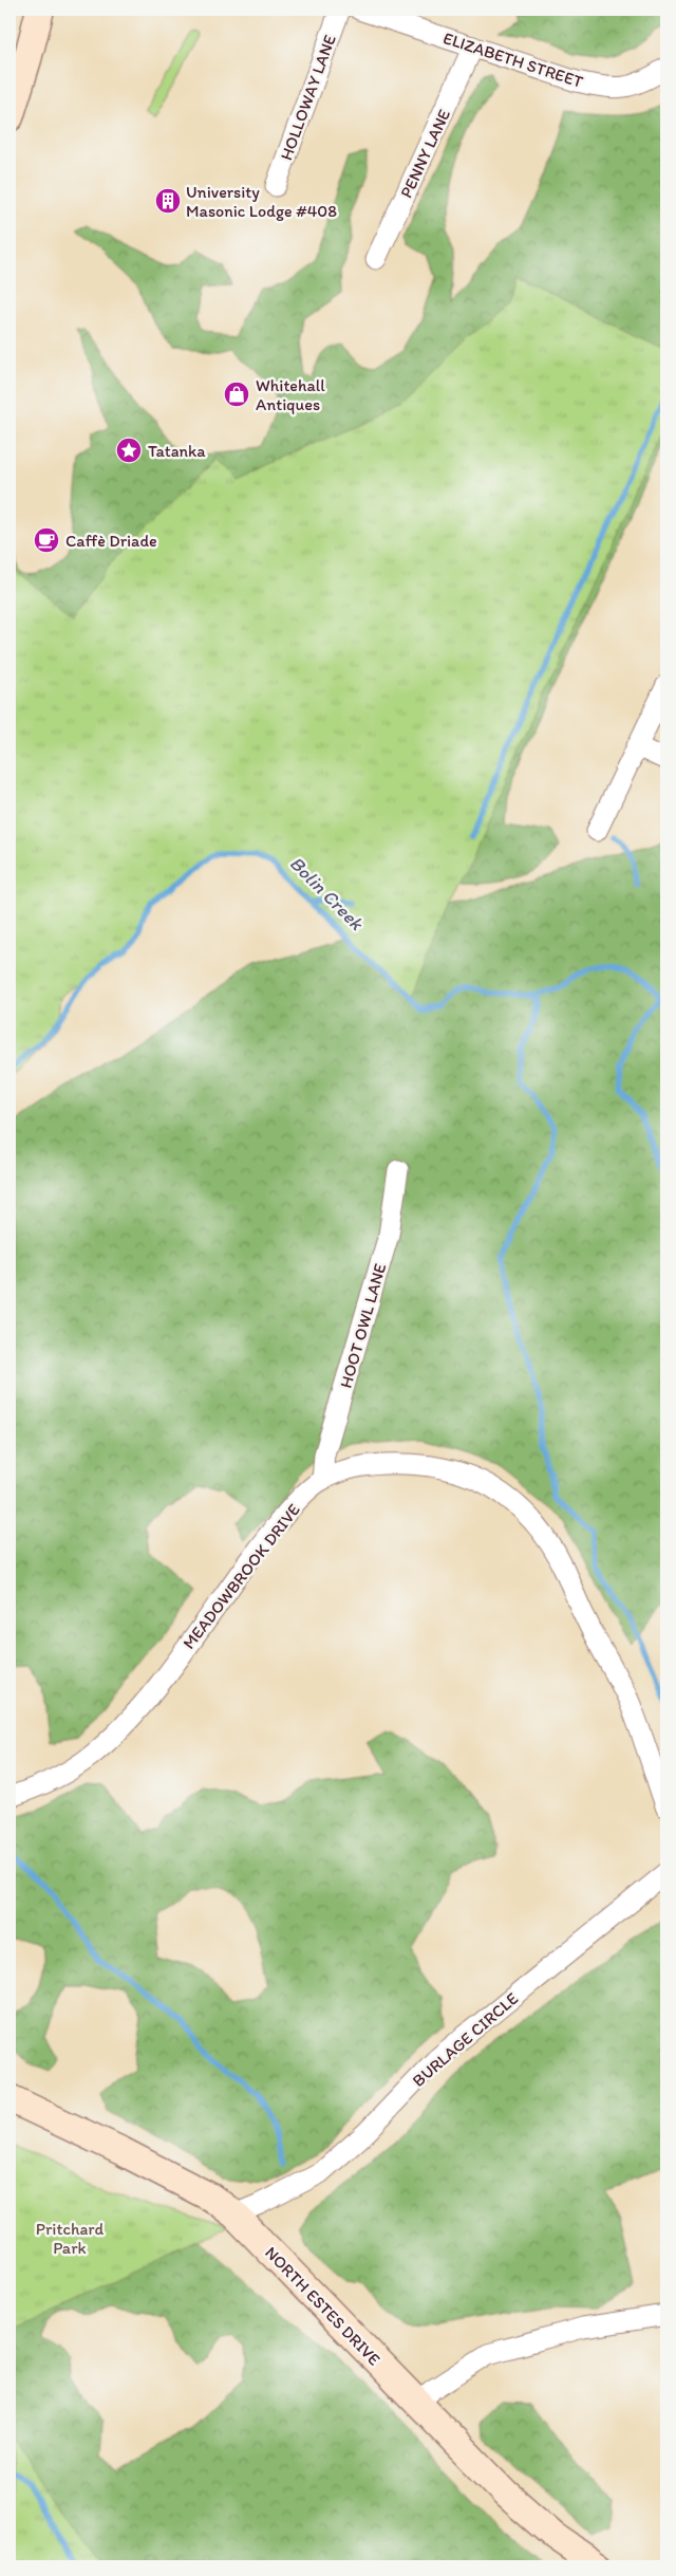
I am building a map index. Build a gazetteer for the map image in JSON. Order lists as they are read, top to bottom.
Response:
{
  "streets": {
    "main road": ["NORTH ESTES DRIVE"],
    "street": [
      "ELIZABETH STREET",
      "HOLLOWAY LANE",
      "PENNY LANE",
      "HOOT OWL LANE",
      "MEADOWBROOK DRIVE",
      "BURLAGE CIRCLE"
    ]
  },
  "crossings": [
    ["ELIZABETH STREET", "PENNY LANE"],
    ["HOOT OWL LANE", "MEADOWBROOK DRIVE"],
    ["BURLAGE CIRCLE", "NORTH ESTES DRIVE"]
  ],
  "water": ["Bolin Creek"],
  "parks": ["Pritchard Park"],
  "places": {
    "building": ["University Masonic Lodge #408"],
    "shop": ["Whitehall Antiques"],
    "place": ["Tatanka"],
    "cafe": ["Caffè Driade"]
  }
}
